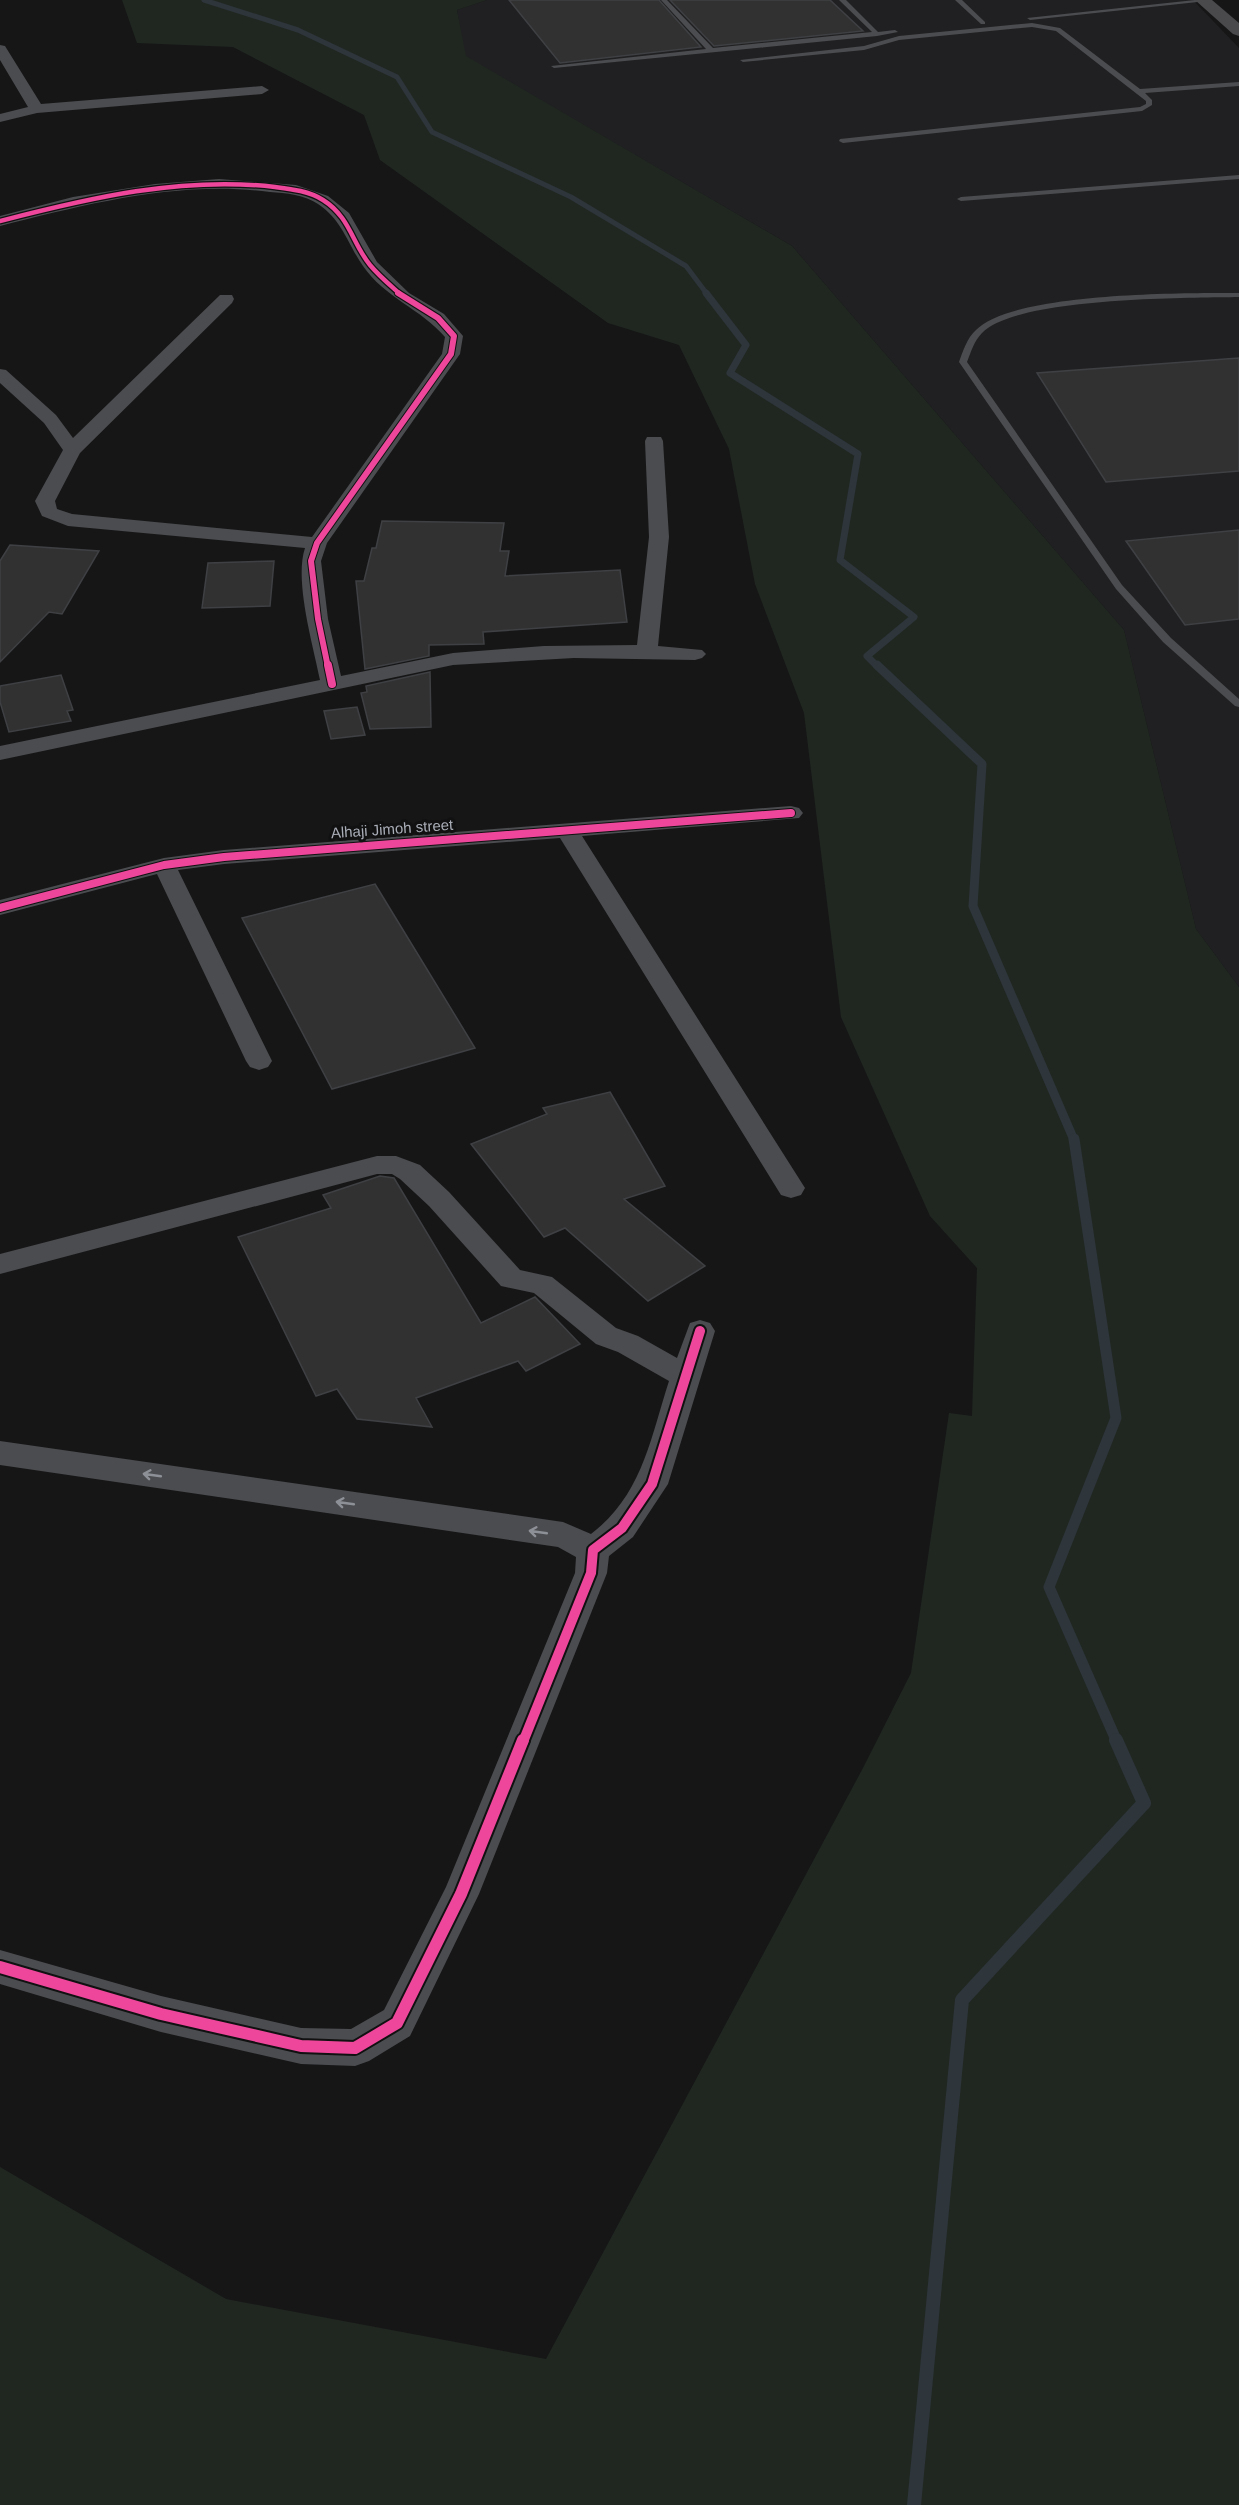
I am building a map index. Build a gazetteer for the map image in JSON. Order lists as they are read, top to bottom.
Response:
{
  "streets": {
    "street": ["Alhaji Jimoh street"]
  }
}
